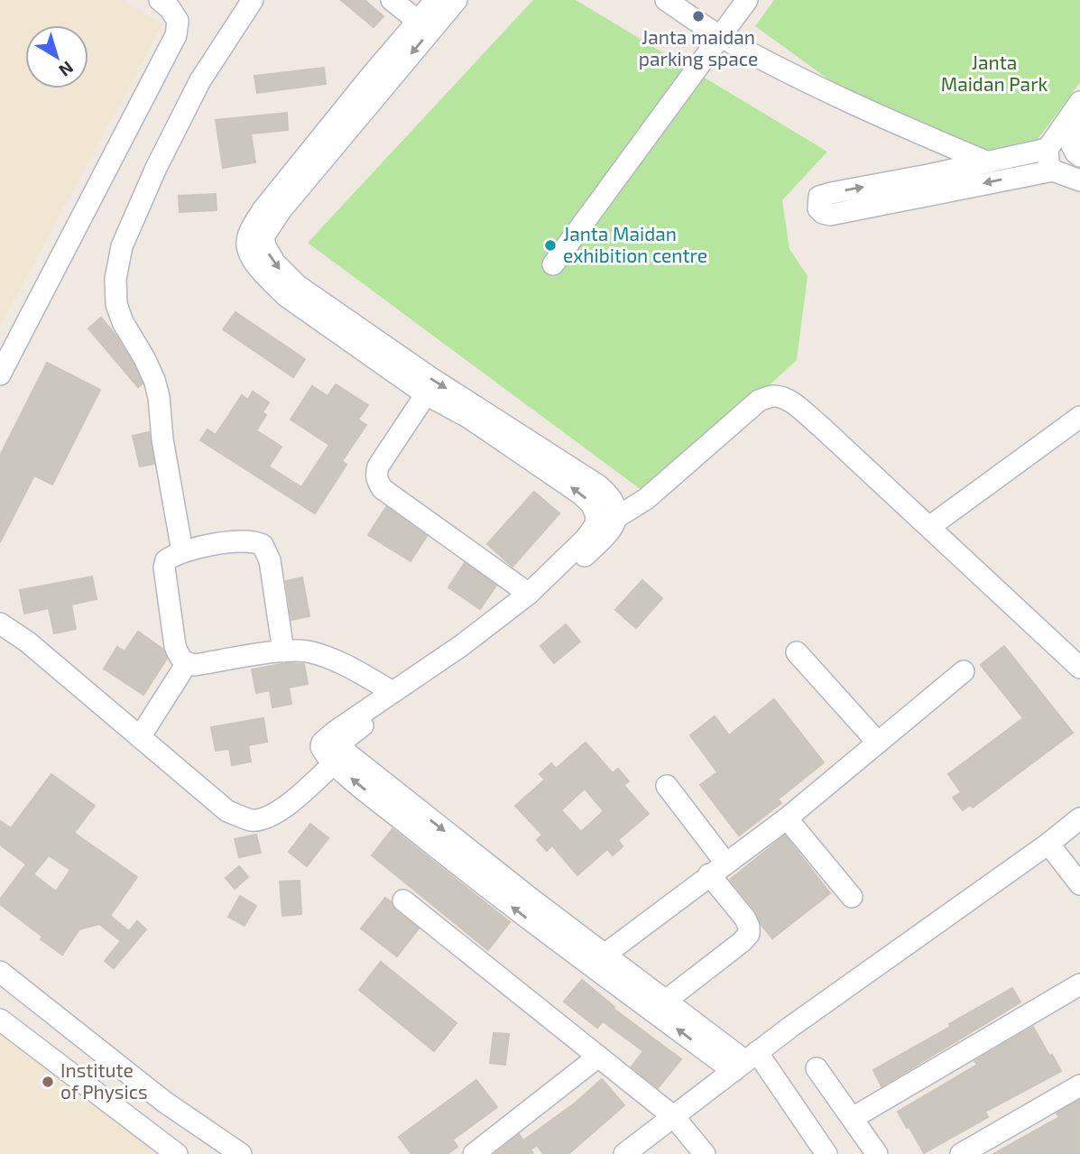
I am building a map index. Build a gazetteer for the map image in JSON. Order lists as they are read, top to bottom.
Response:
{
  "parks": ["Janta Maidan Park"],
  "places": ["Janta maidan parking space", "Janta Maidan exhibition centre", "Institute of Physics"],
  "north": "bottom right"
}
